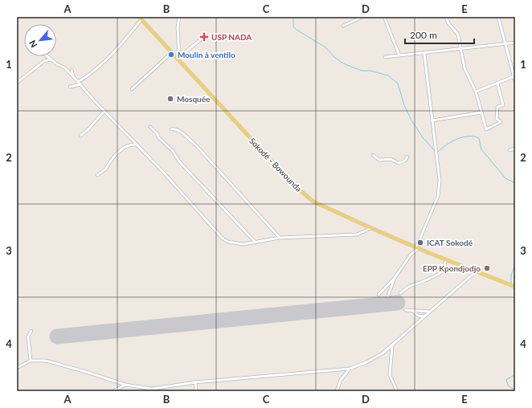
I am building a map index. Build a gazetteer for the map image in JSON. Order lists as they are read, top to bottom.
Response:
{
  "streets": {
    "main road": ["Sokodé - Bowounda"]
  },
  "places": {
    "health": ["USP NADA"],
    "other": [
      "Moulin à ventilo",
      "Mosquée",
      "ICAT Sokodé",
      "EPP Kpondjodjo"
    ]
  },
  "scale_bar": "200 m",
  "north": "bottom left",
  "grid": {
    "columns": [
      "A",
      "B",
      "C",
      "D",
      "E"
    ],
    "rows": [
      "1",
      "2",
      "3",
      "4"
    ]
  }
}
